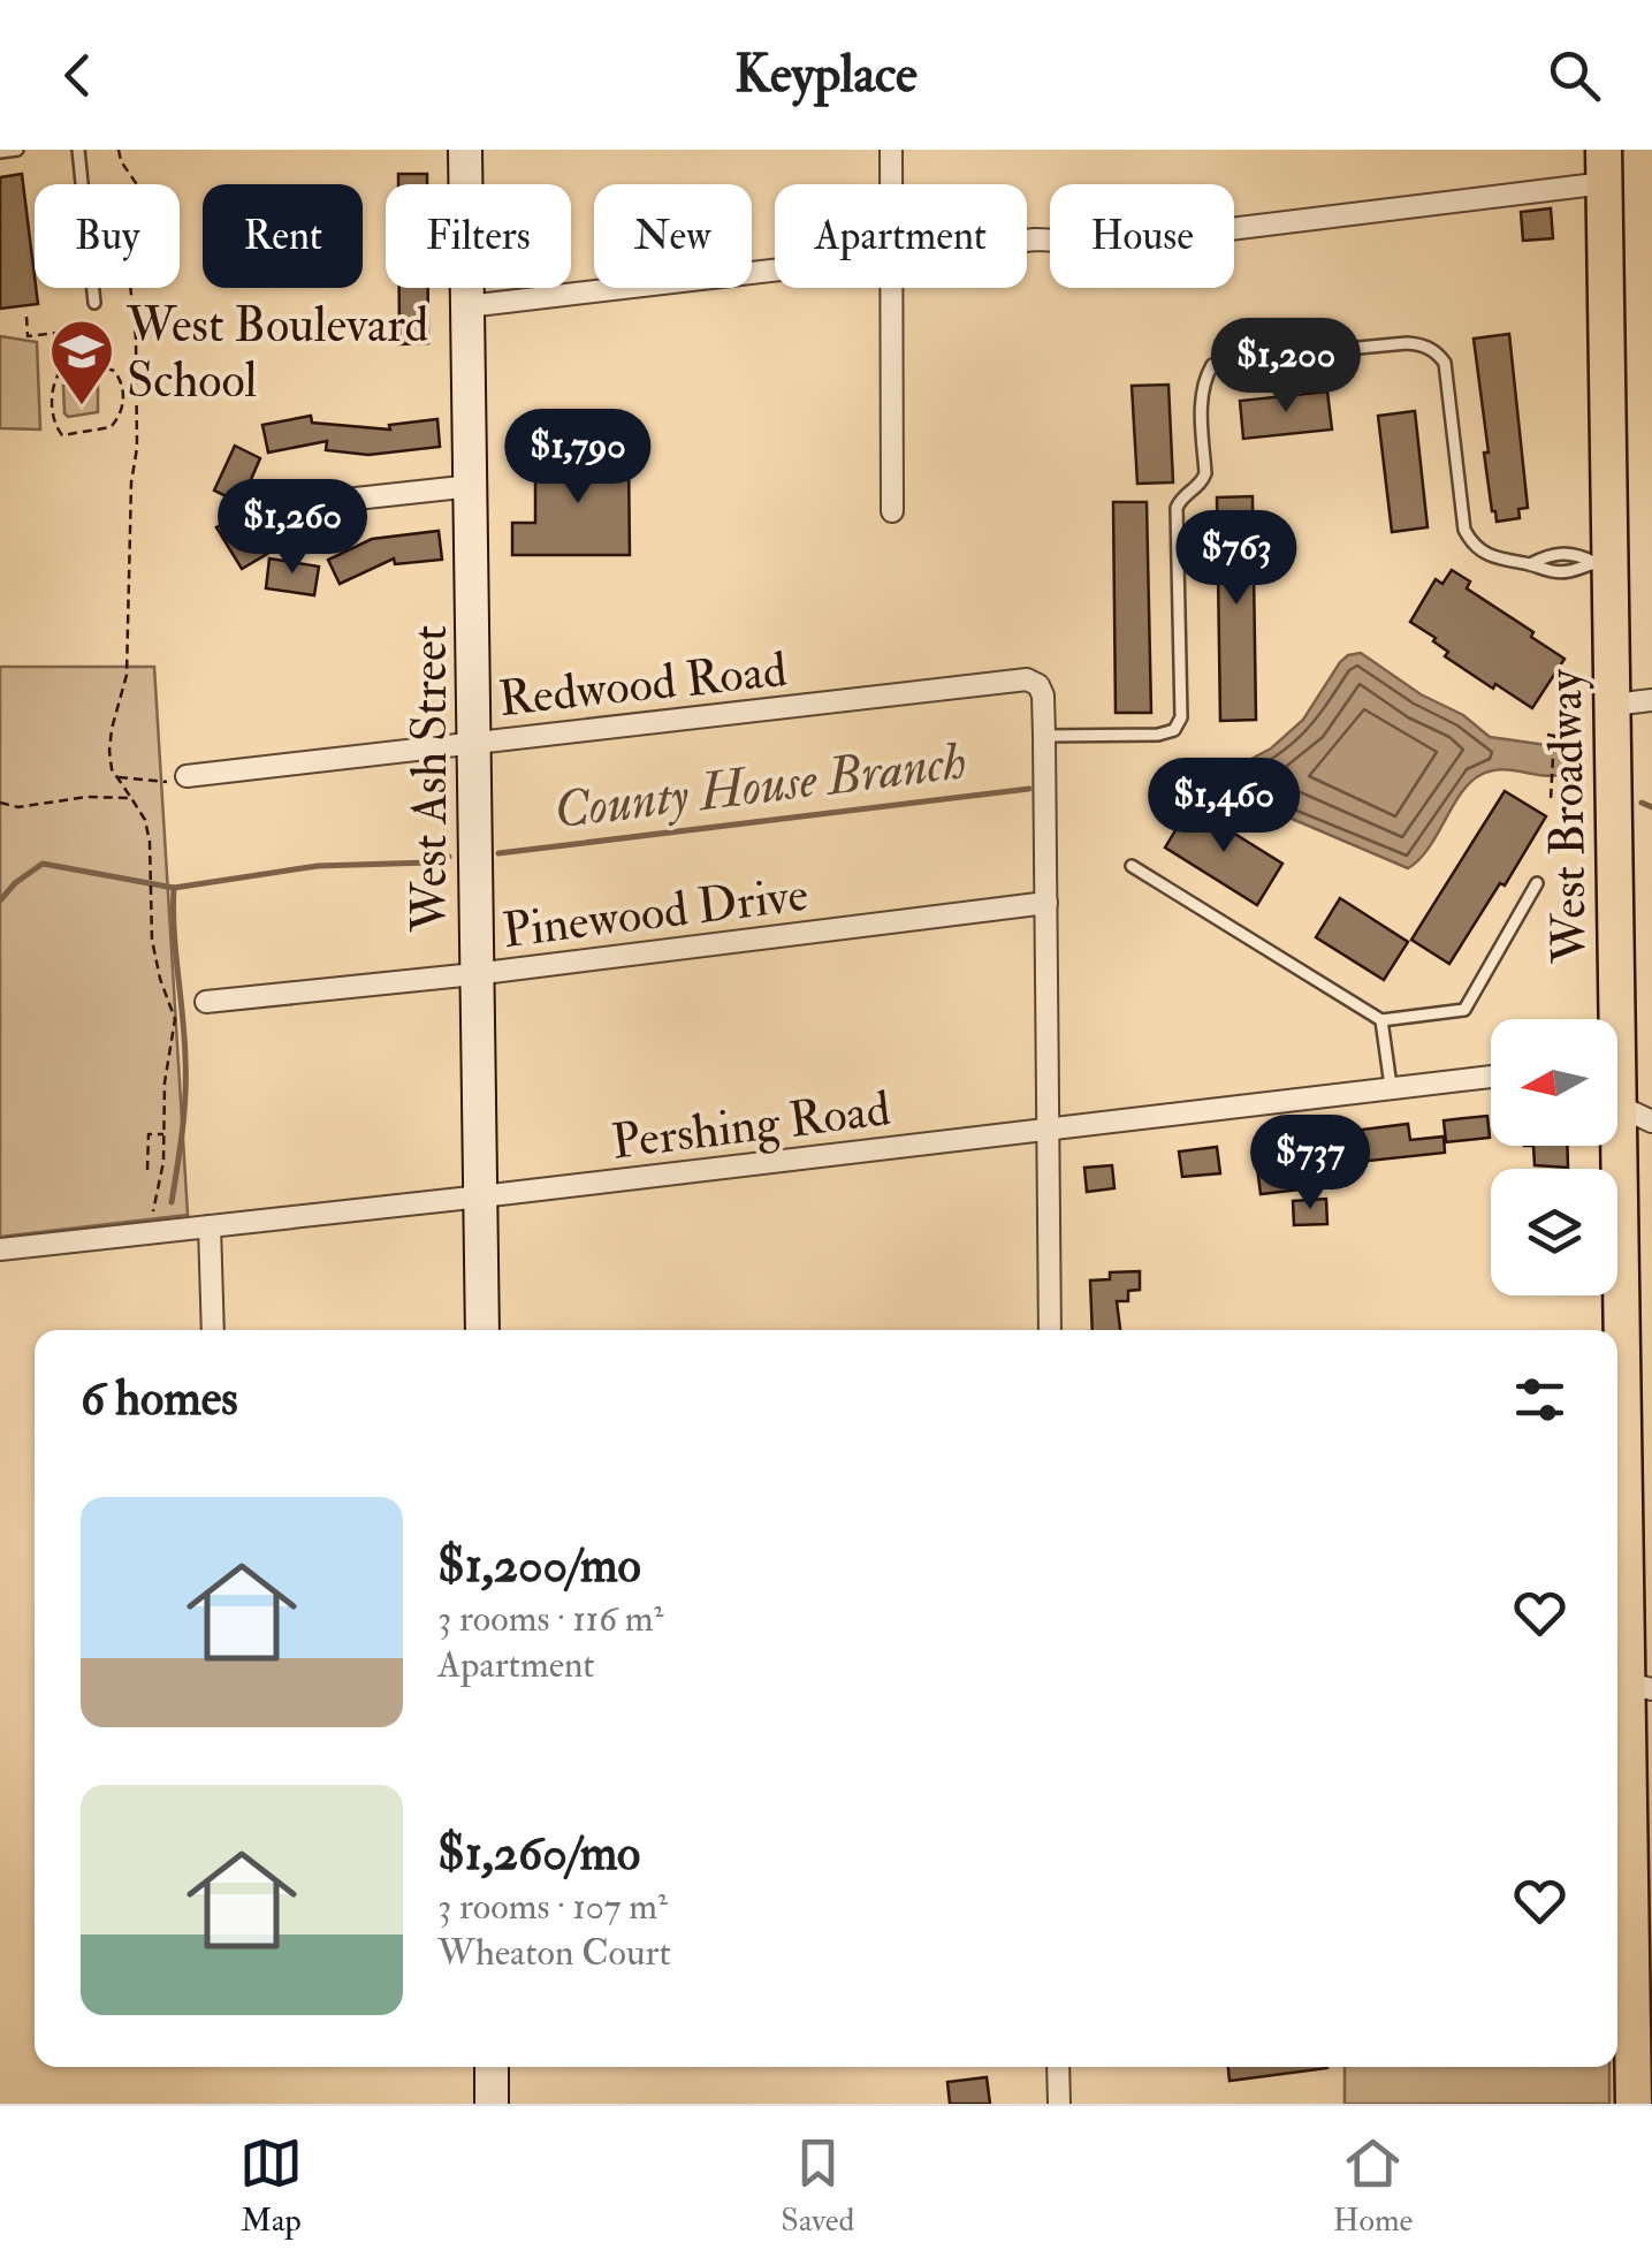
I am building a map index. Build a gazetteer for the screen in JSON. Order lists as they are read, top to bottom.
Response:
{
  "streets": {
    "main road": ["West Broadway"],
    "street": [
      "Redwood Road",
      "West Ash Street",
      "Pinewood Drive",
      "Pershing Road"
    ]
  },
  "crossings": [
    ["Redwood Road", "West Ash Street"],
    ["West Ash Street", "Pinewood Drive"],
    ["West Ash Street", "Pershing Road"]
  ],
  "water": ["County House Branch"],
  "places": {
    "school or university": ["West Boulevard School"]
  },
  "north": "left",
  "page": {
    "header": "Keyplace",
    "chip": [
      "Buy",
      "Rent",
      "Filters",
      "New",
      "Apartment",
      "House"
    ],
    "price": [
      "$1,200",
      "$1,790",
      "$1,260",
      "$763",
      "$1,460",
      "$737"
    ],
    "heading": "6 homes",
    "list": [
      {
        "name": "$1,200/mo",
        "note": "3 rooms · 116 m² · Apartment"
      },
      {
        "name": "$1,260/mo",
        "note": "3 rooms · 107 m² · Wheaton Court"
      }
    ],
    "tabs": ["Map", "Saved", "Home"]
  }
}
